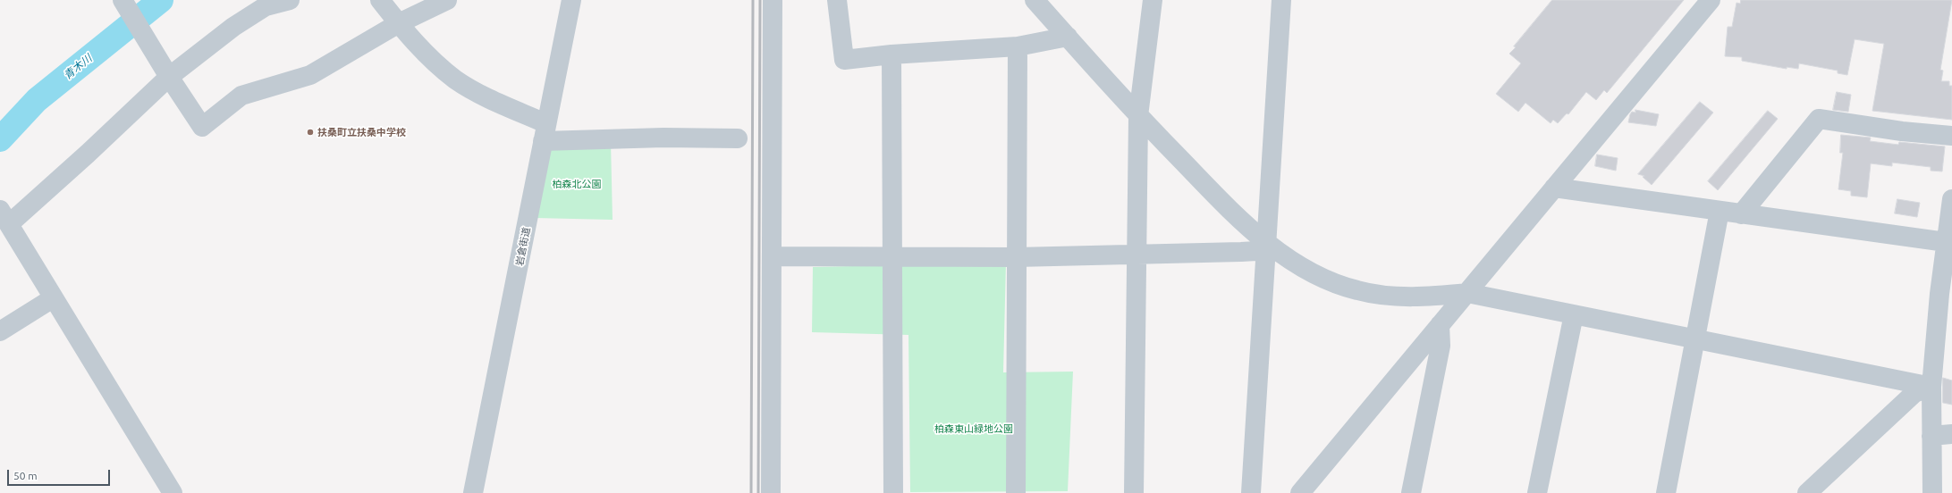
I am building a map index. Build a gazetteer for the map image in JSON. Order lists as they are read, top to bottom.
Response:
{
  "streets": {
    "street": ["岩倉街道"]
  },
  "water": ["青木川"],
  "parks": ["柏森北公園", "柏森東山緑地公園"],
  "places": ["扶桑町立扶桑中学校"],
  "scale_bar": "50 m"
}
